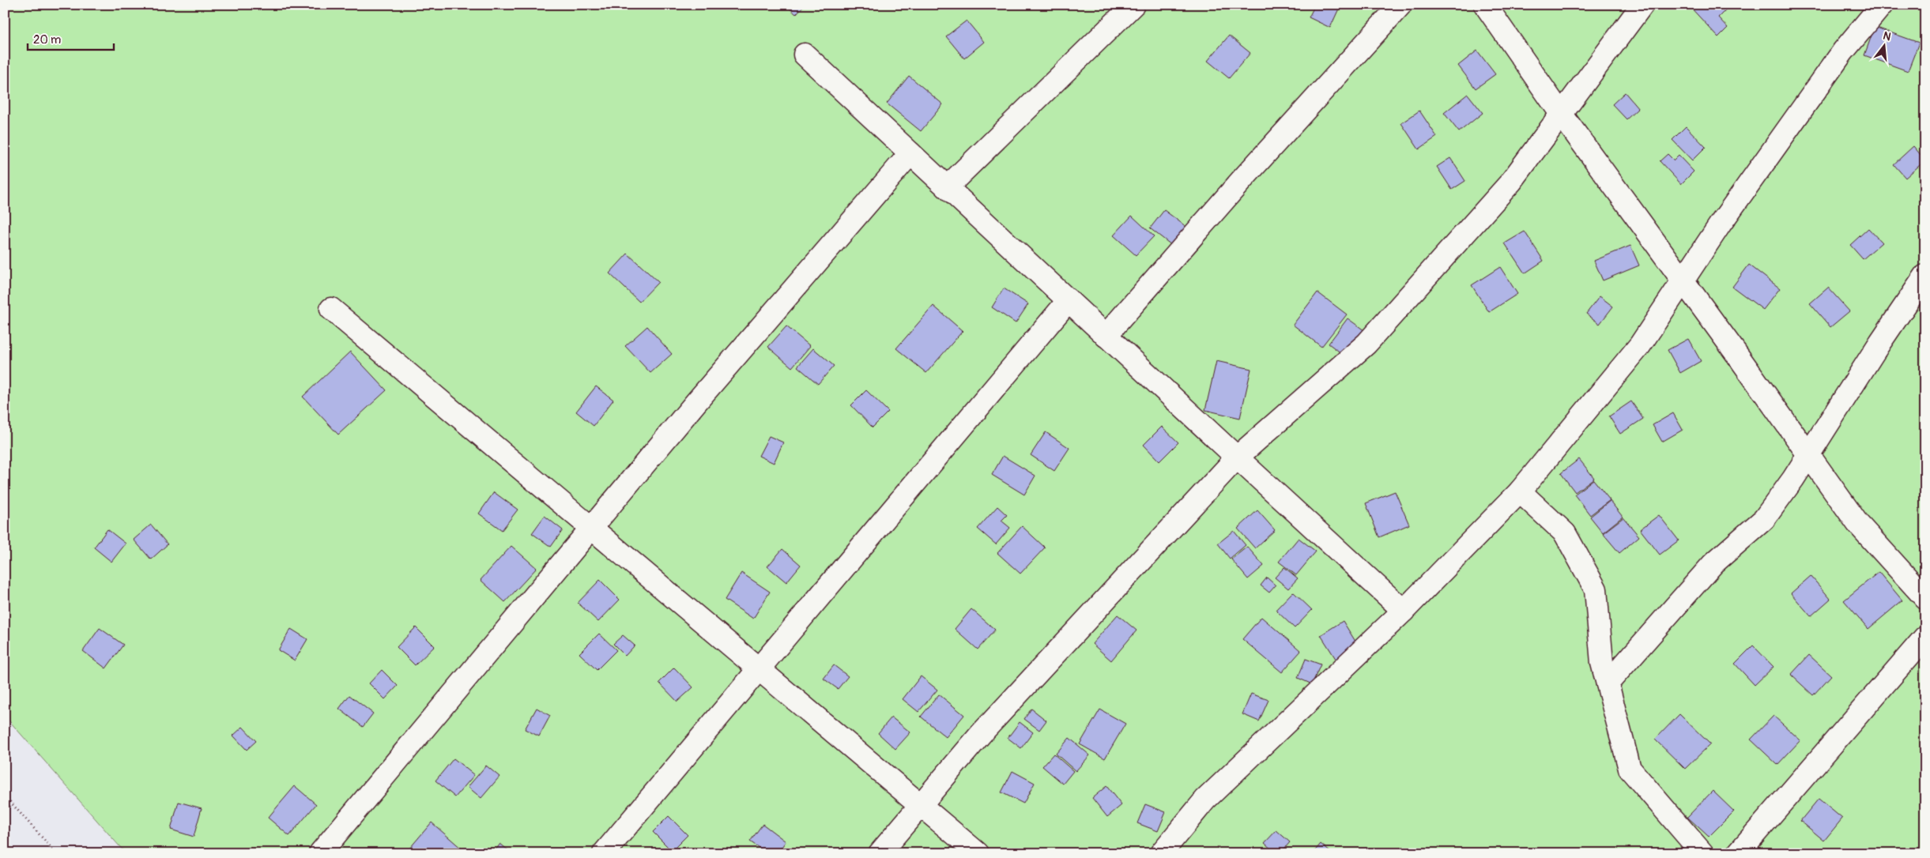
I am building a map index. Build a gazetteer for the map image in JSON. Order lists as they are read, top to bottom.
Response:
{
  "scale_bar": "20 m",
  "north": "top"
}
